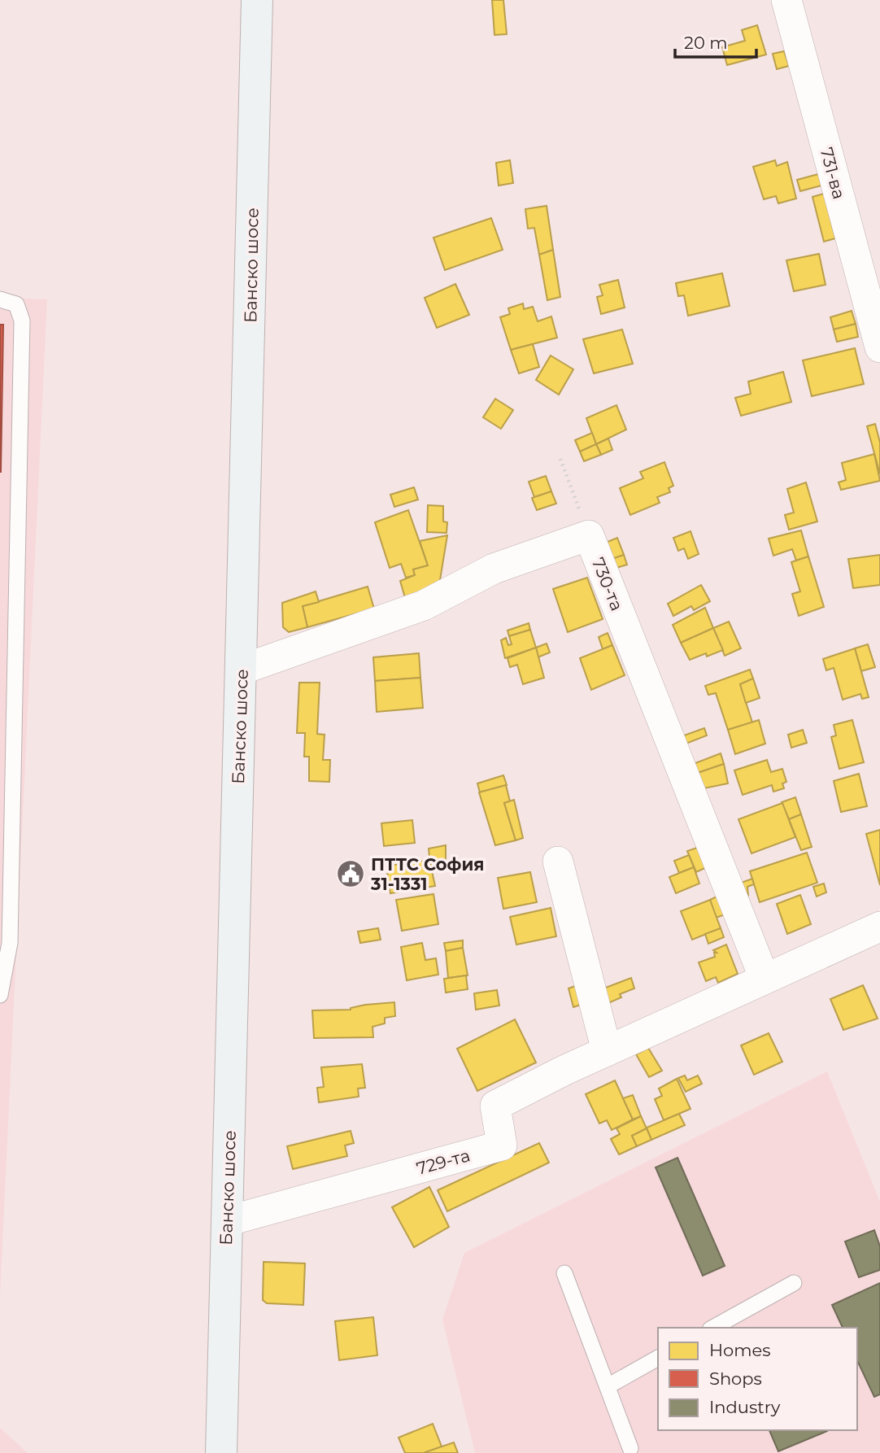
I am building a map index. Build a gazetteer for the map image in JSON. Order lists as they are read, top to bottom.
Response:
{
  "streets": {
    "street": [
      "731-ва",
      "Банско шосе",
      "730-та",
      "729-та"
    ]
  },
  "crossings": [
    ["Банско шосе", "730-та"],
    ["Банско шосе", "729-та"],
    ["730-та", "729-та"]
  ],
  "places": {
    "public building": ["ПТТС София 31-1331"]
  },
  "legend": ["Homes", "Shops", "Industry"],
  "scale_bar": "20 m"
}
